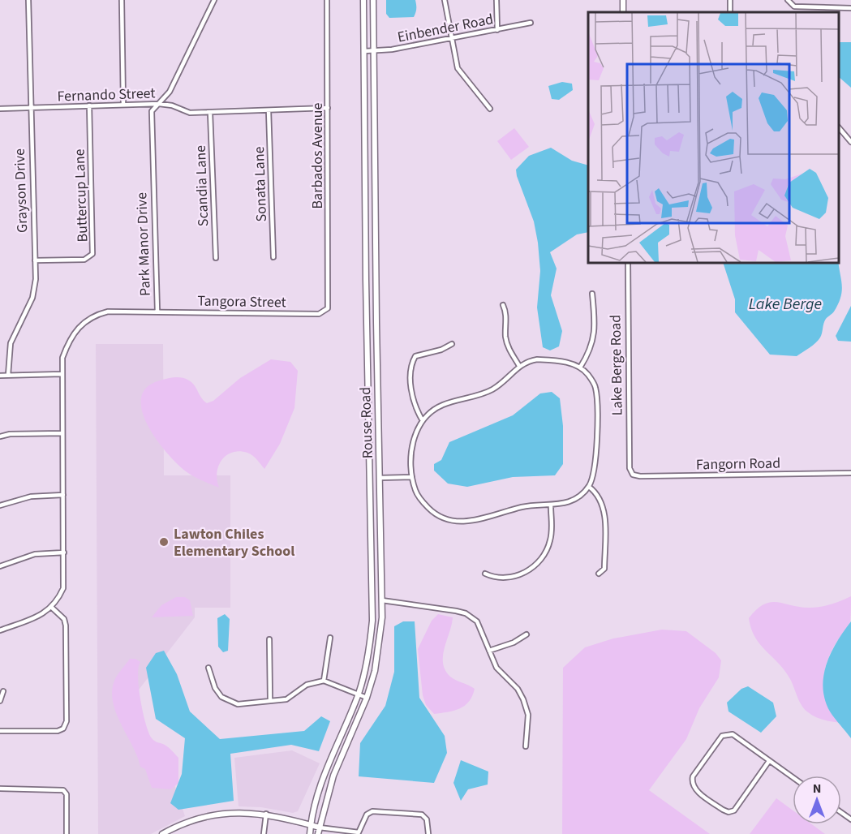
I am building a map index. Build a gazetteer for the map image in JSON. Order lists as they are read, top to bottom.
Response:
{
  "streets": {
    "street": [
      "Einbender Road",
      "Fernando Street",
      "Barbados Avenue",
      "Sonata Lane",
      "Scandia Lane",
      "Grayson Drive",
      "Buttercup Lane",
      "Park Manor Drive",
      "Tangora Street",
      "Lake Berge Road",
      "Rouse Road",
      "Fangorn Road"
    ]
  },
  "crossings": [
    ["Einbender Road", "Rouse Road"],
    ["Fernando Street", "Barbados Avenue"],
    ["Fernando Street", "Sonata Lane"],
    ["Fernando Street", "Scandia Lane"],
    ["Fernando Street", "Grayson Drive"],
    ["Fernando Street", "Buttercup Lane"],
    ["Fernando Street", "Park Manor Drive"],
    ["Barbados Avenue", "Tangora Street"],
    ["Grayson Drive", "Buttercup Lane"],
    ["Park Manor Drive", "Tangora Street"],
    ["Lake Berge Road", "Fangorn Road"]
  ],
  "water": ["Lake Berge"],
  "places": ["Lawton Chiles Elementary School"],
  "north": "top"
}
